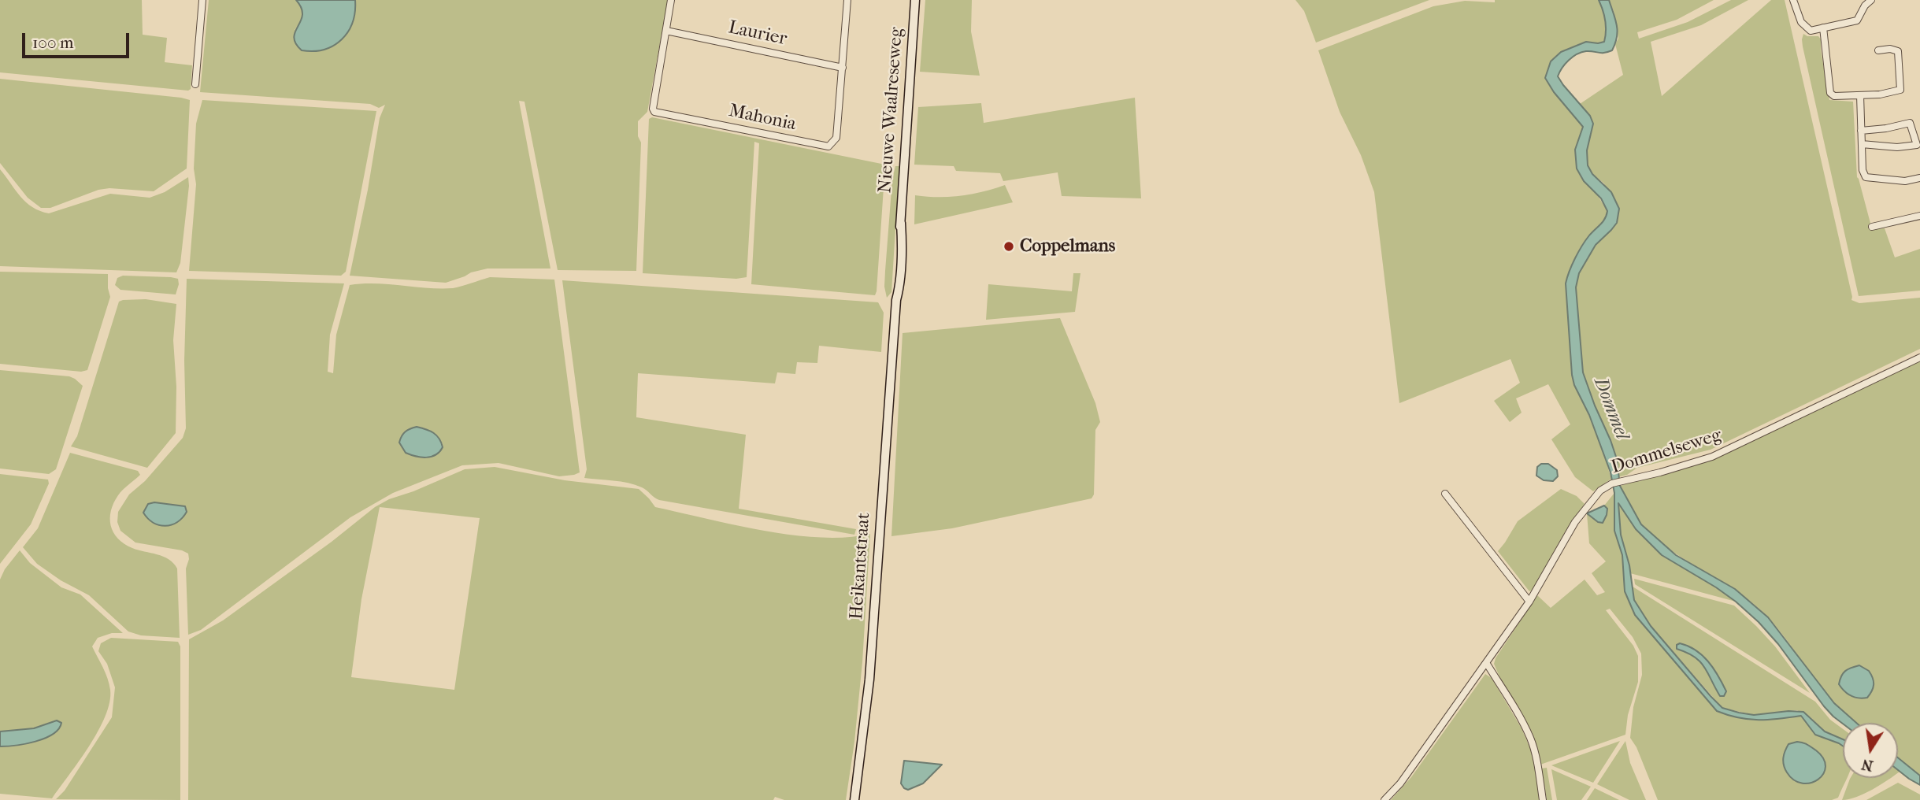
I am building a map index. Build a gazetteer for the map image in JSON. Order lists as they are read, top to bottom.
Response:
{
  "streets": {
    "street": [
      "Laurier",
      "Nieuwe Waalreseweg",
      "Mahonia",
      "Dommelseweg",
      "Heikantstraat"
    ]
  },
  "crossings": [
    ["Laurier", "Mahonia"],
    ["Nieuwe Waalreseweg", "Heikantstraat"]
  ],
  "water": ["Dommel"],
  "places": ["Coppelmans"],
  "scale_bar": "100 m",
  "north": "bottom"
}
